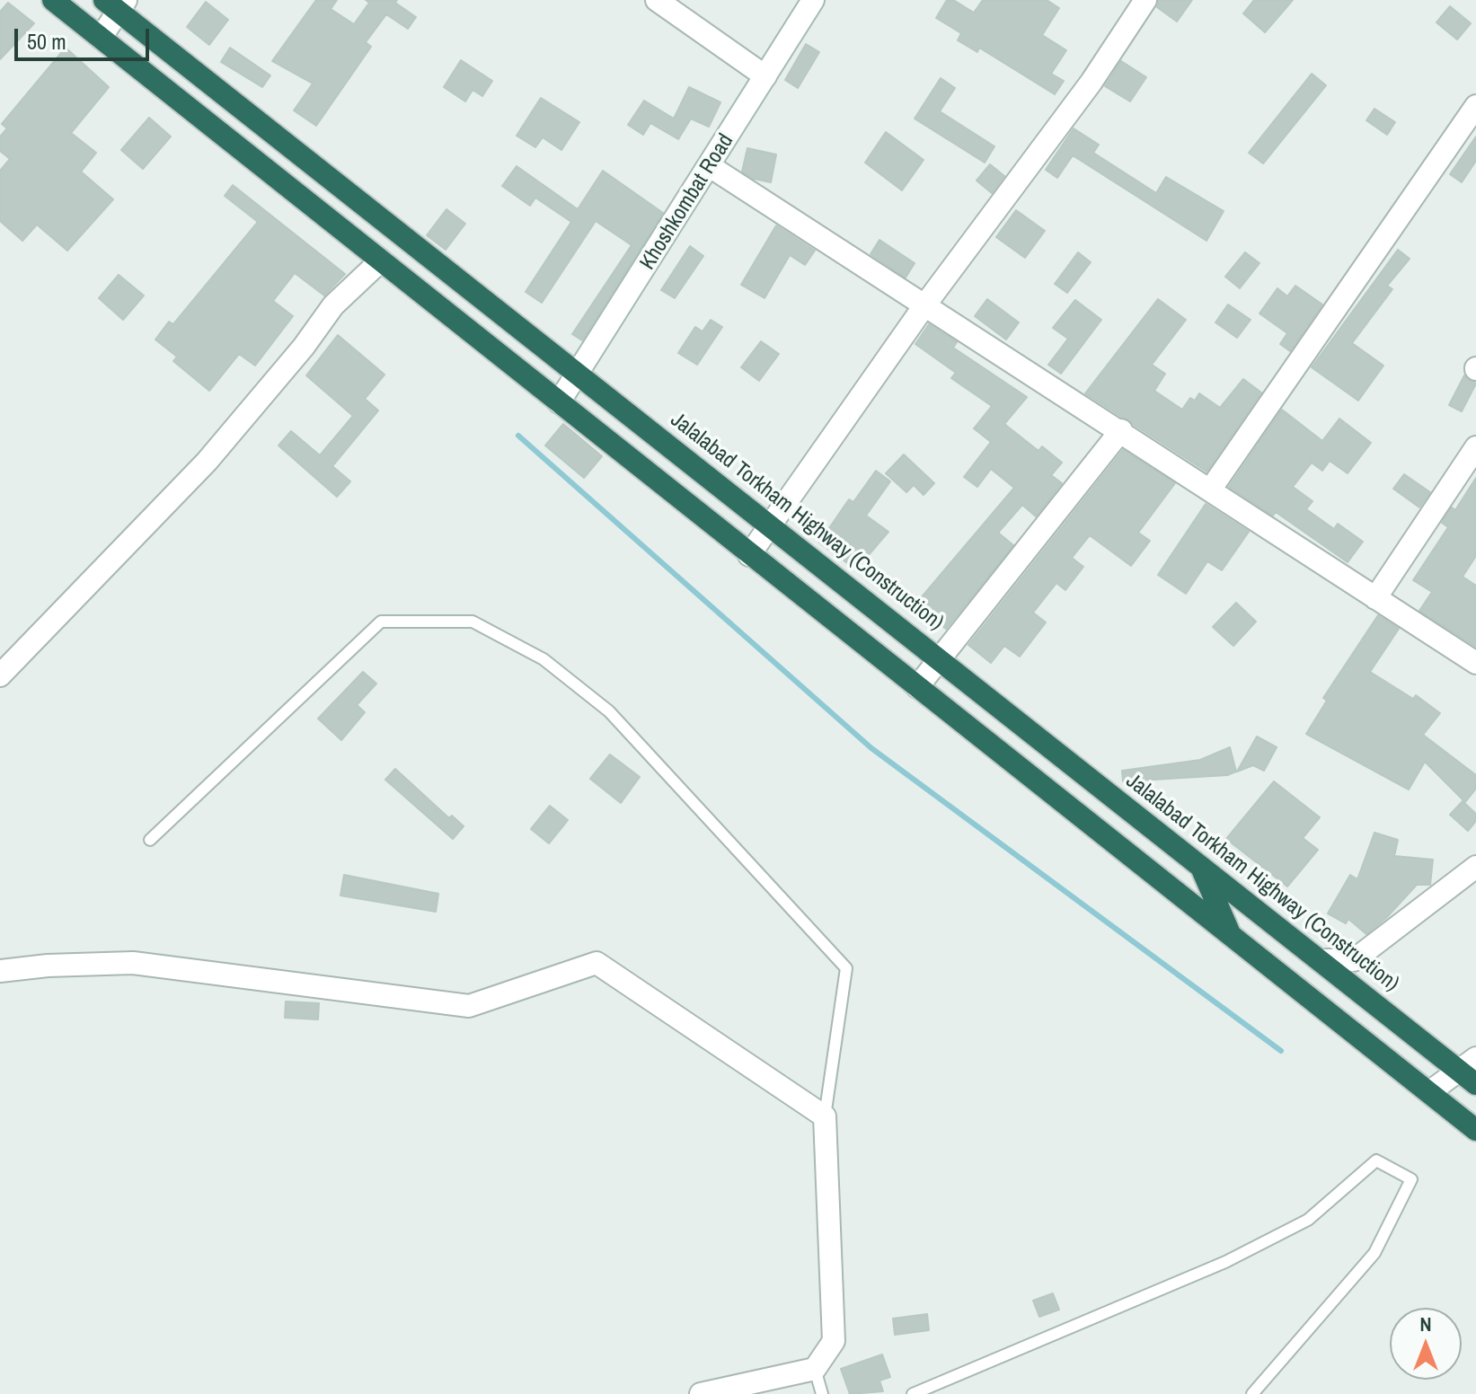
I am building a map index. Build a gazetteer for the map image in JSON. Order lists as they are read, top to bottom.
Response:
{
  "streets": {
    "highway": ["Jalalabad Torkham Highway (Construction)"],
    "street": ["Khoshkombat Road"]
  },
  "crossings": [
    ["Khoshkombat Road", "Jalalabad Torkham Highway (Construction)"]
  ],
  "scale_bar": "50 m",
  "north": "top"
}
